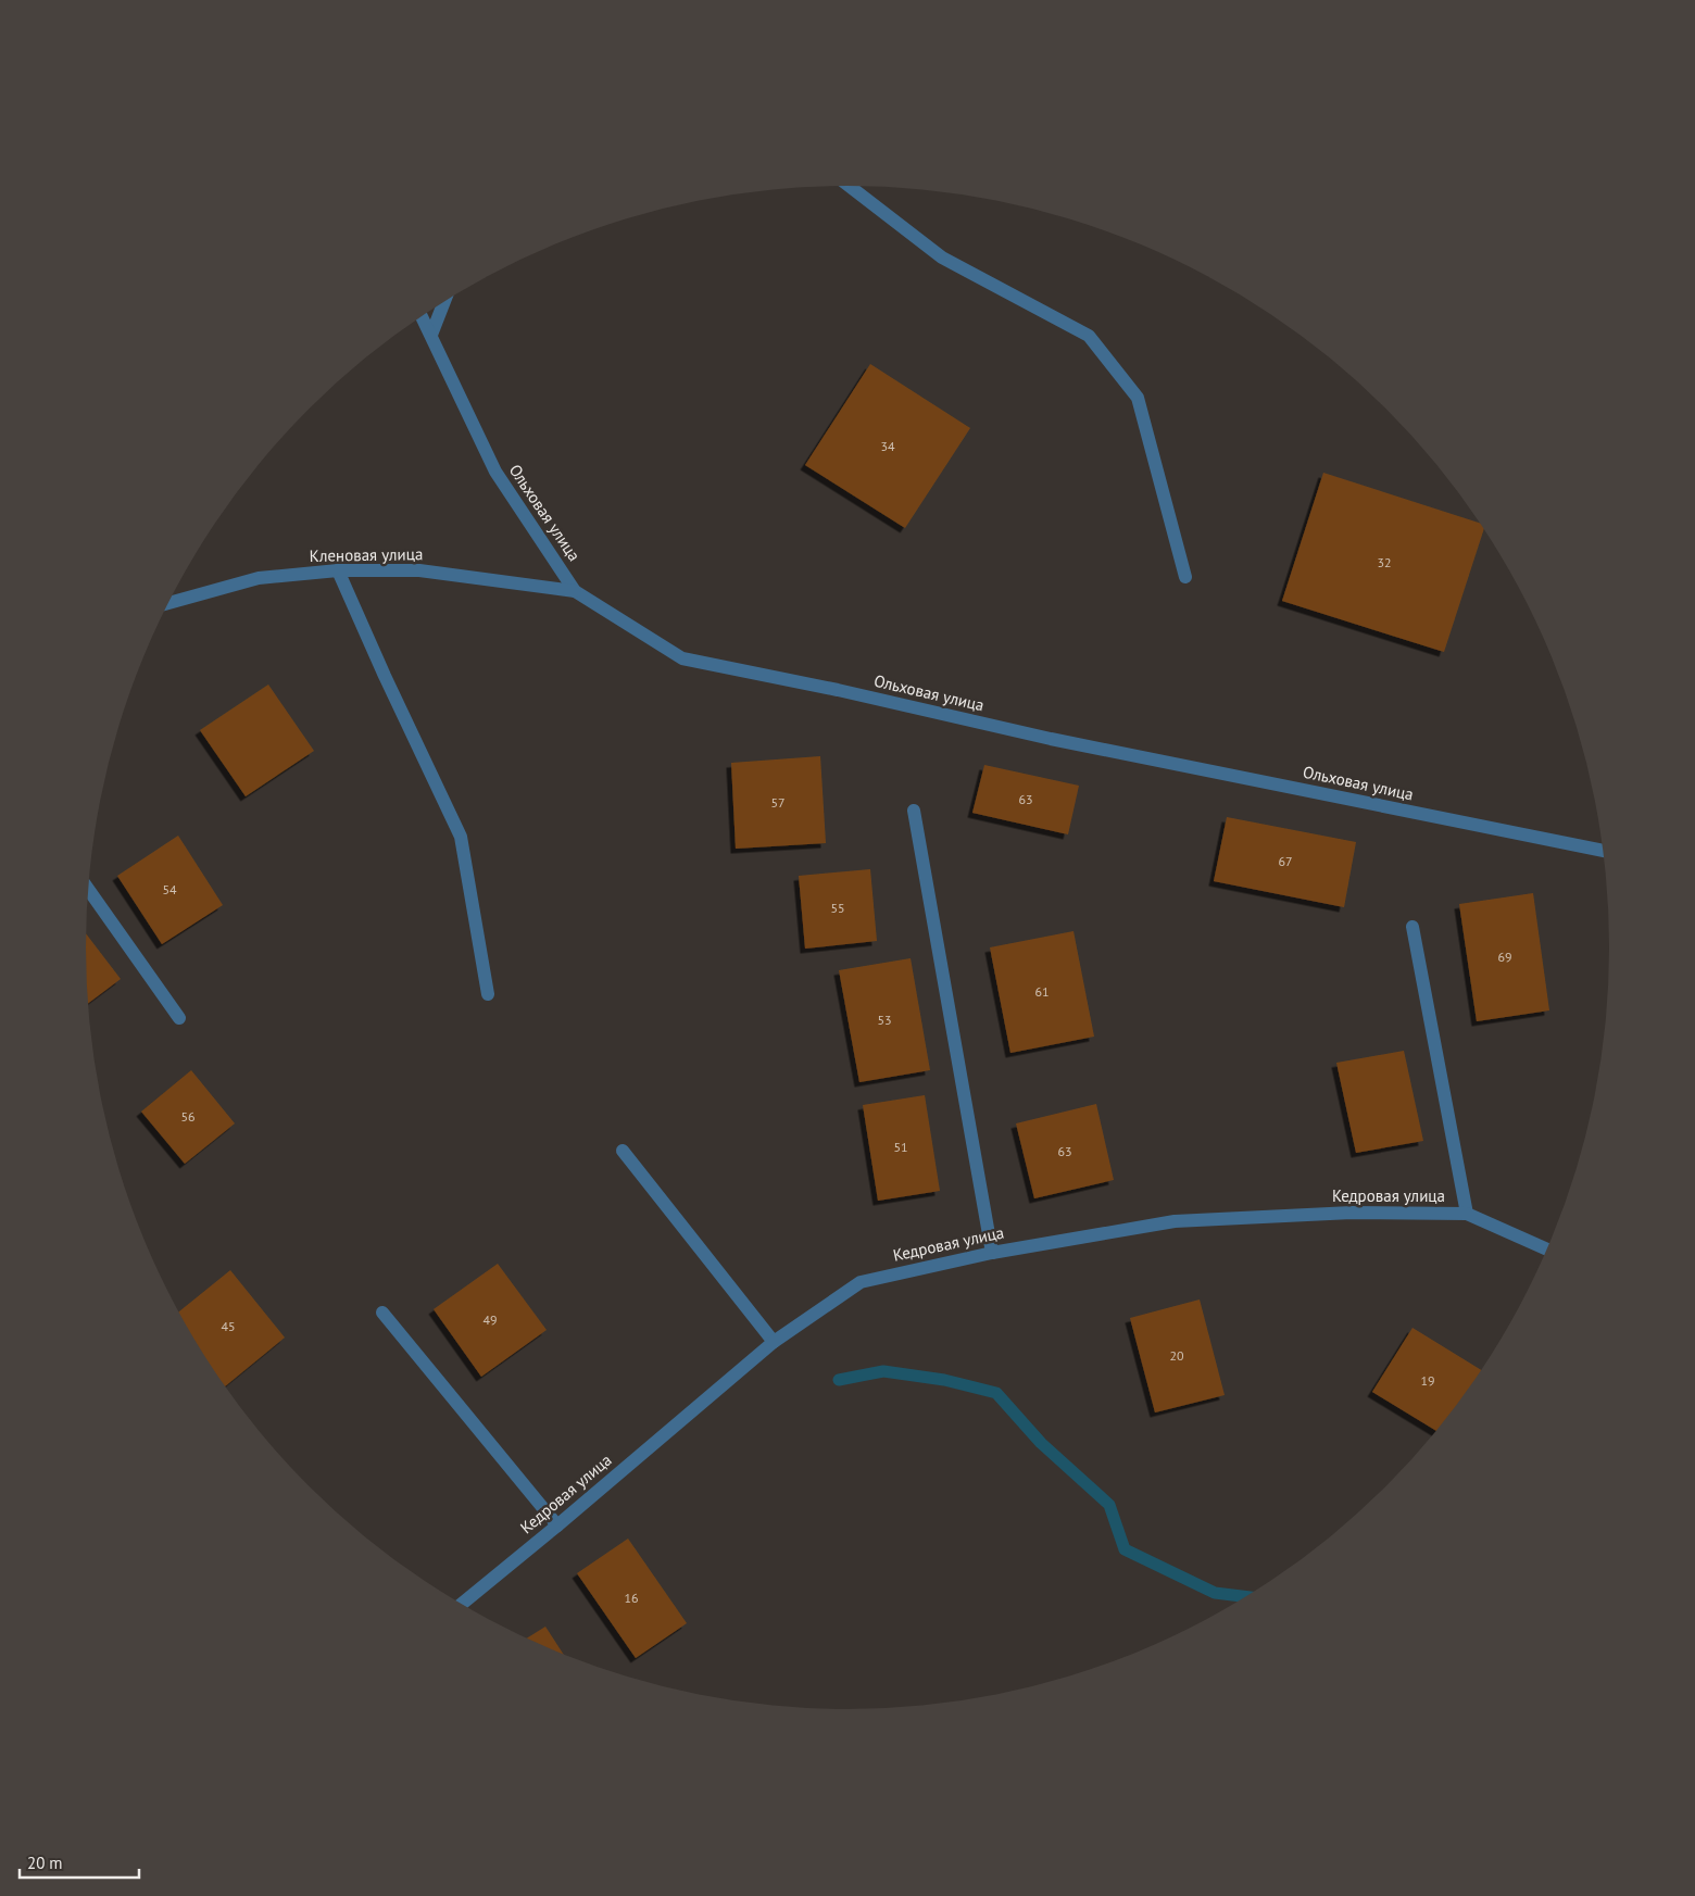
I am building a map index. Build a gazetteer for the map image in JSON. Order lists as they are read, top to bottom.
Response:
{
  "streets": {
    "street": ["Ольховая улица", "Кленовая улица", "Кедровая улица"]
  },
  "crossings": [
    ["Ольховая улица", "Кленовая улица"]
  ],
  "house_numbers": [
    "34",
    "32",
    "63",
    "57",
    "67",
    "54",
    "55",
    "69",
    "61",
    "53",
    "56",
    "51",
    "63",
    "49",
    "45",
    "20",
    "19",
    "16"
  ],
  "scale_bar": "20 m"
}
